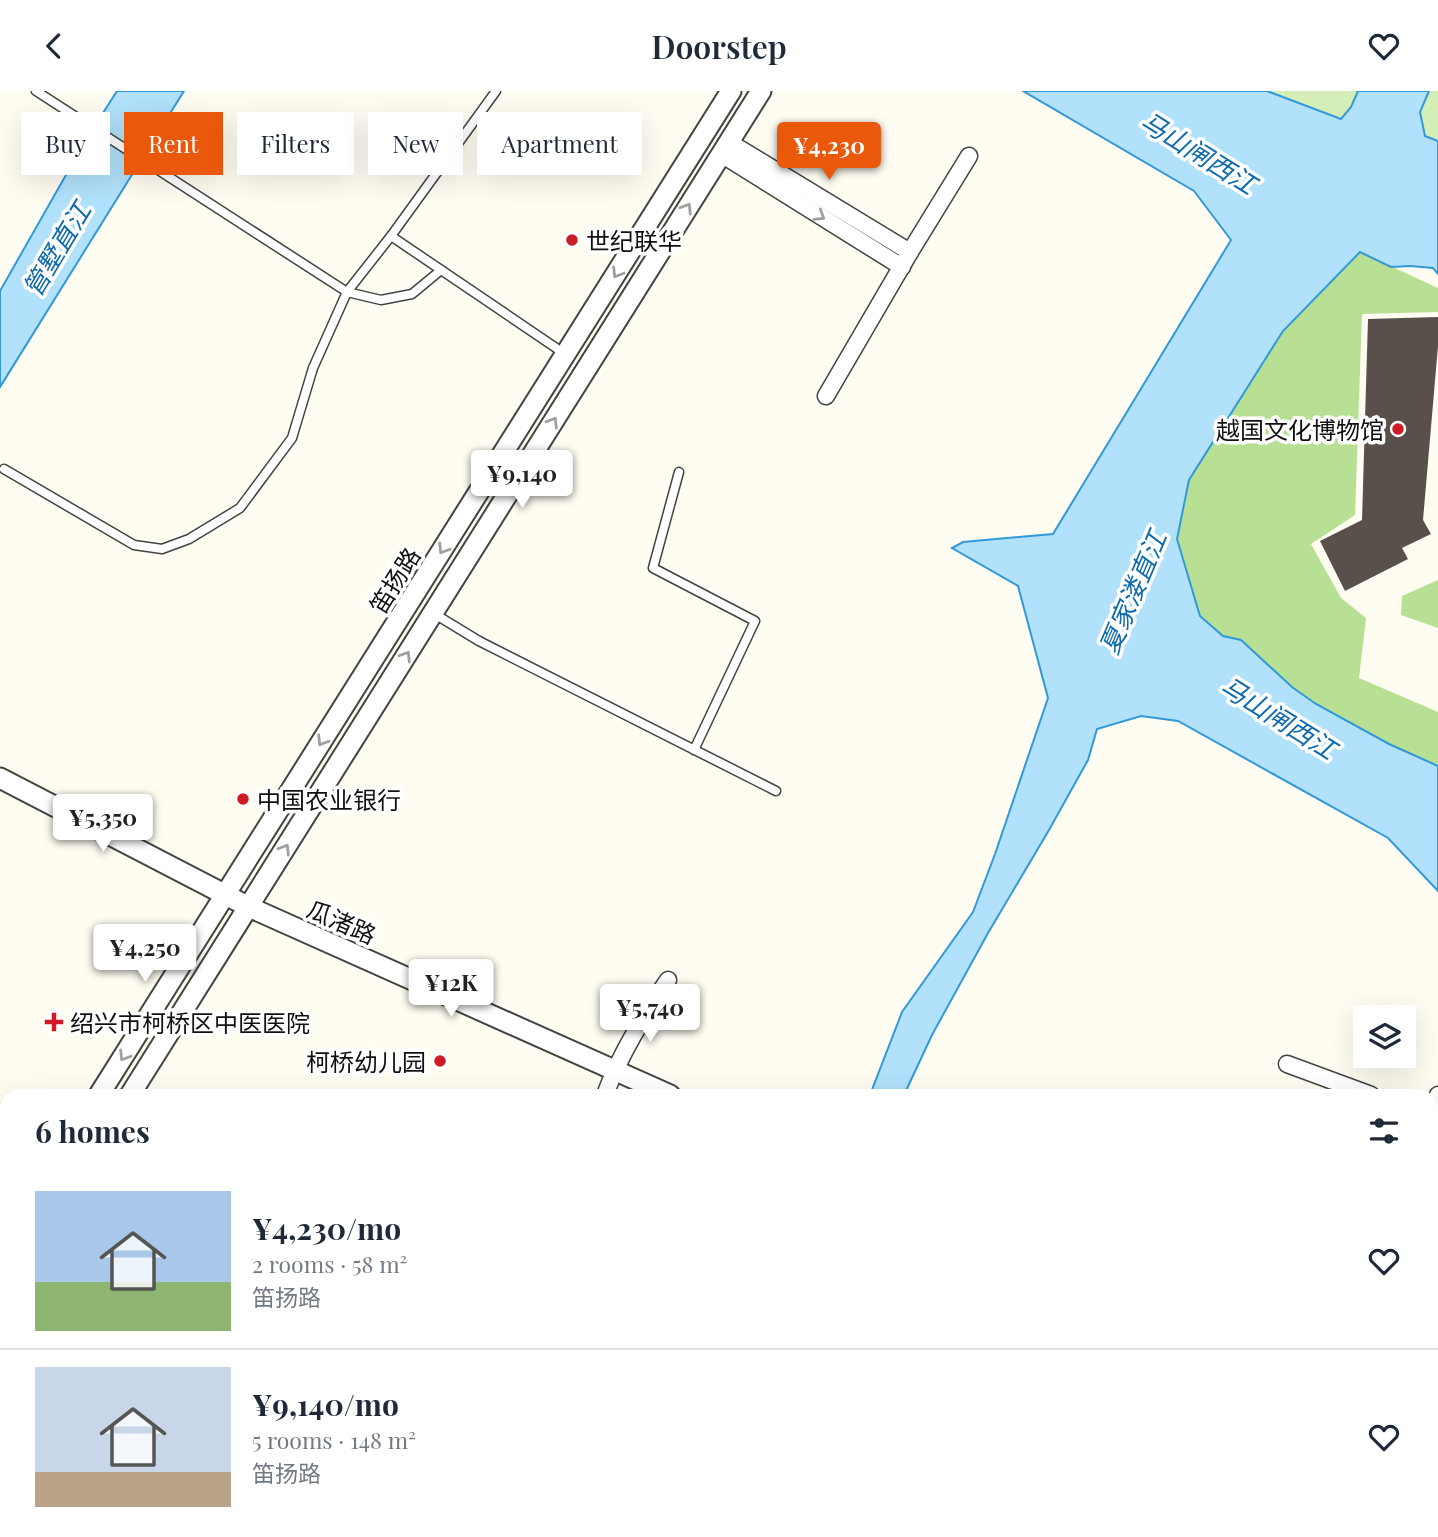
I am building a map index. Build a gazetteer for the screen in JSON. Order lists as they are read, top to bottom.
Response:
{
  "streets": {
    "street": ["笛扬路", "瓜渚路"]
  },
  "crossings": [
    ["笛扬路", "瓜渚路"]
  ],
  "water": ["马山闸西江", "管墅直江", "夏家溇直江"],
  "places": {
    "other": [
      "世纪联华",
      "越国文化博物馆",
      "中国农业银行",
      "柯桥幼儿园"
    ],
    "health": ["绍兴市柯桥区中医医院"]
  },
  "page": {
    "header": "Doorstep",
    "chip": [
      "Buy",
      "Rent",
      "Filters",
      "New",
      "Apartment"
    ],
    "price": [
      "¥4,230",
      "¥9,140",
      "¥5,350",
      "¥4,250",
      "¥12K",
      "¥5,740"
    ],
    "heading": "6 homes",
    "list": [
      {
        "name": "¥4,230/mo",
        "note": "2 rooms · 58 m² · 笛扬路"
      },
      {
        "name": "¥9,140/mo",
        "note": "5 rooms · 148 m² · 笛扬路"
      }
    ]
  }
}
